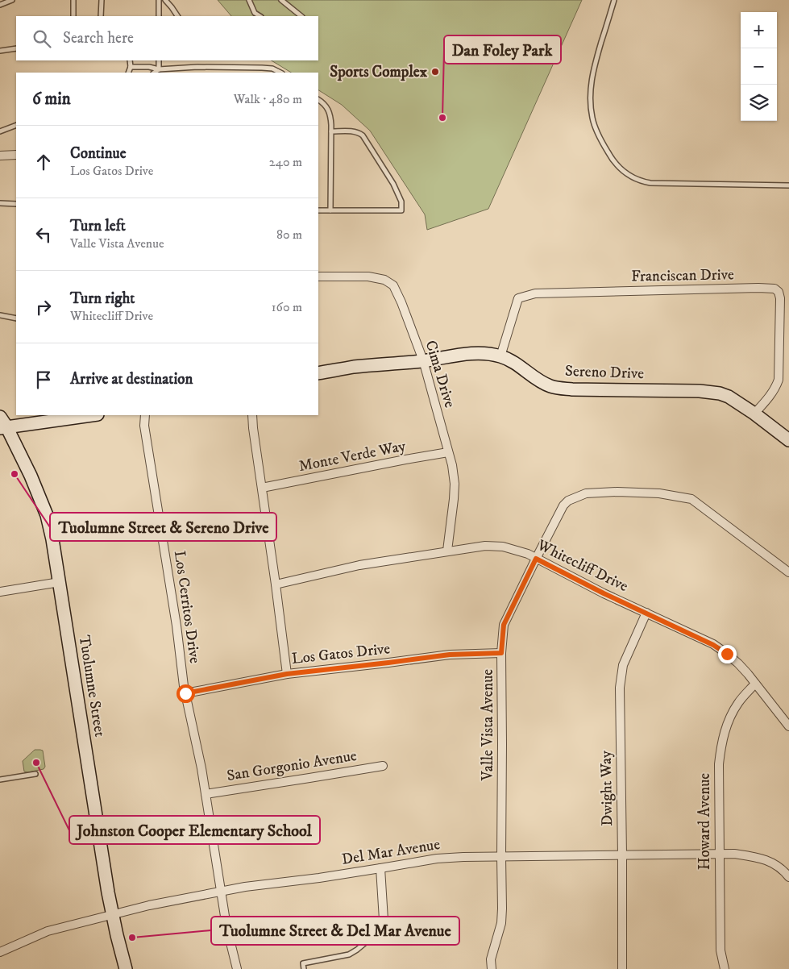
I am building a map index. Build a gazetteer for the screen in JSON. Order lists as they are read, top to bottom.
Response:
{
  "streets": {
    "street": [
      "Franciscan Drive",
      "Sereno Drive",
      "Cima Drive",
      "Monte Verde Way",
      "Whitecliff Drive",
      "Los Cerritos Drive",
      "Los Gatos Drive",
      "Tuolumne Street",
      "Valle Vista Avenue",
      "San Gorgonio Avenue",
      "Dwight Way",
      "Howard Avenue",
      "Del Mar Avenue"
    ]
  },
  "crossings": [
    ["Franciscan Drive", "Sereno Drive"],
    ["Sereno Drive", "Cima Drive"],
    ["Cima Drive", "Monte Verde Way"],
    ["Cima Drive", "Whitecliff Drive"],
    ["Whitecliff Drive", "Valle Vista Avenue"],
    ["Whitecliff Drive", "Dwight Way"],
    ["Whitecliff Drive", "Howard Avenue"],
    ["Los Cerritos Drive", "Los Gatos Drive"],
    ["Los Cerritos Drive", "San Gorgonio Avenue"],
    ["Los Cerritos Drive", "Del Mar Avenue"],
    ["Los Gatos Drive", "Valle Vista Avenue"],
    ["Tuolumne Street", "Del Mar Avenue"],
    ["Valle Vista Avenue", "Del Mar Avenue"],
    ["Dwight Way", "Del Mar Avenue"],
    ["Howard Avenue", "Del Mar Avenue"]
  ],
  "places": [
    "Sports Complex",
    "Dan Foley Park",
    "Tuolumne Street & Sereno Drive",
    "Johnston Cooper Elementary School",
    "Tuolumne Street & Del Mar Avenue"
  ],
  "page": {
    "map_buttons": ["+", "−"],
    "search": "Search here",
    "heading": ["6 min", "Walk · 480 m"],
    "list": [
      ["Continue", "Los Gatos Drive", "240 m"],
      ["Turn left", "Valle Vista Avenue", "80 m"],
      ["Turn right", "Whitecliff Drive", "160 m"],
      "Arrive at destination"
    ]
  }
}
